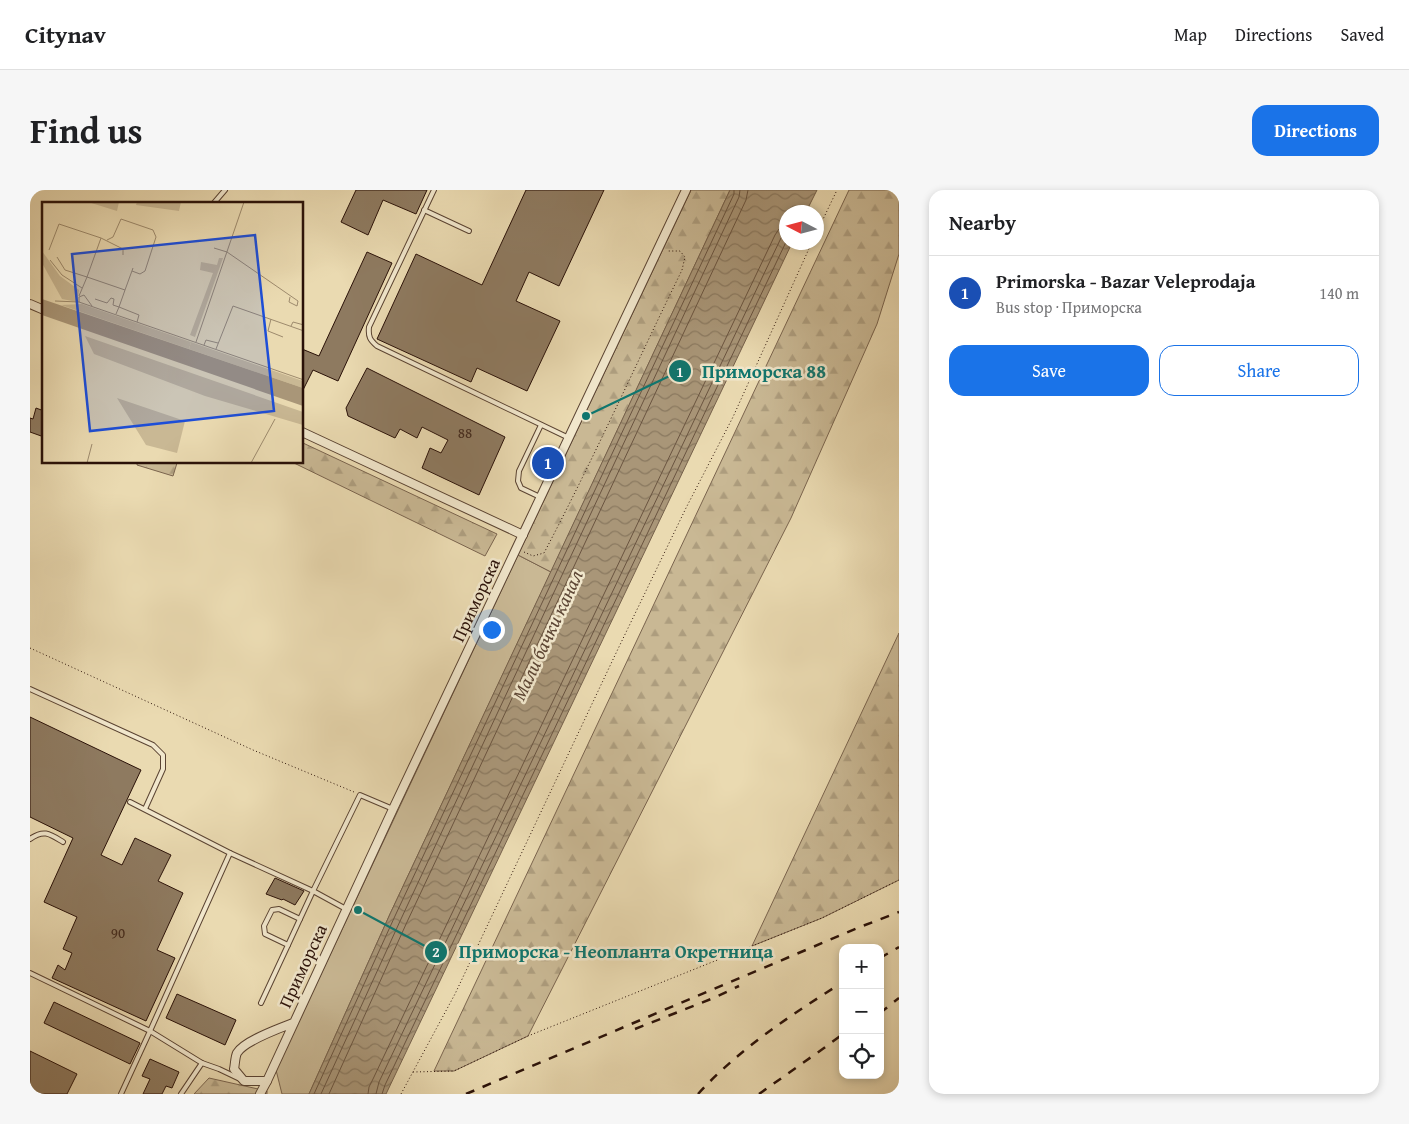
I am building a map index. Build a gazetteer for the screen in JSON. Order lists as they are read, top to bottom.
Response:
{
  "streets": {
    "street": ["Приморска"]
  },
  "water": ["Мали бачки канал"],
  "places": ["Приморска 88", "Приморска - Неопланта Окретница"],
  "house_numbers": ["88", "90"],
  "north": "left",
  "page": {
    "header": "Citynav",
    "nav": ["Map", "Directions", "Saved"],
    "title": "Find us",
    "buttons": [
      "Directions",
      ["Save", "Share"]
    ],
    "heading": "Nearby",
    "list": [
      {
        "mark": "1",
        "name": "Primorska - Bazar Veleprodaja",
        "note": "Bus stop · Приморска",
        "value": "140 m"
      }
    ],
    "pins": "1",
    "map_buttons": ["+", "−"]
  }
}
